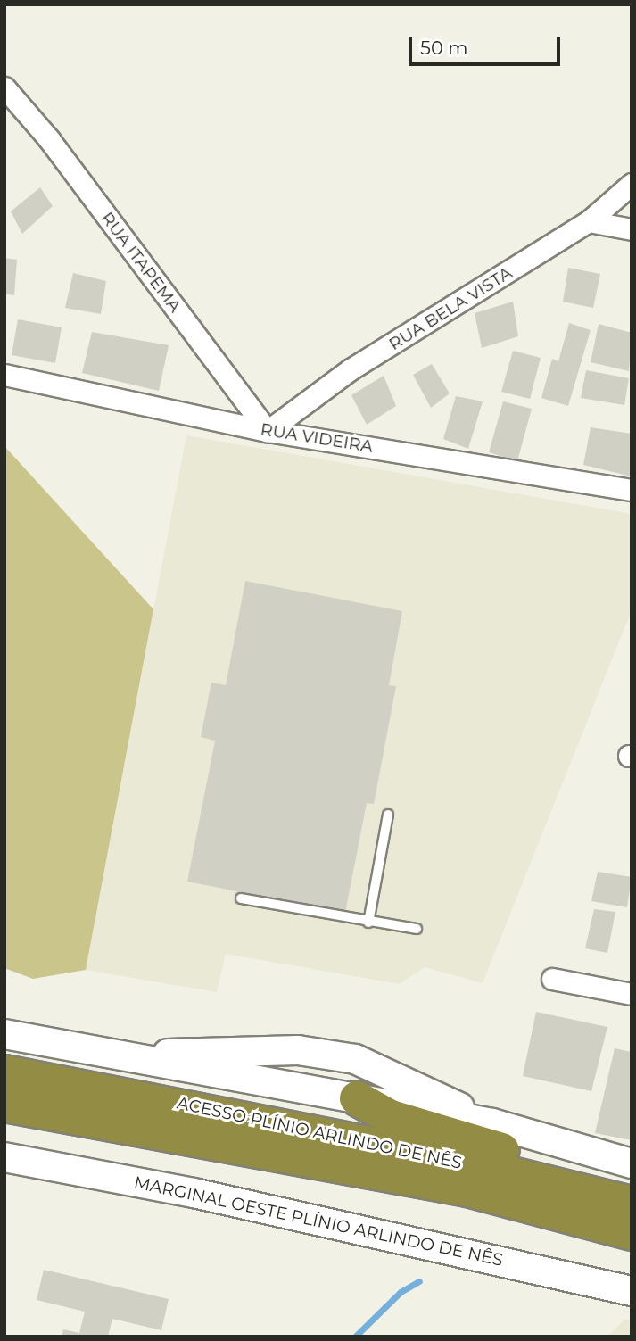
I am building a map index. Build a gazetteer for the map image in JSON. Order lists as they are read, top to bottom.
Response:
{
  "streets": {
    "highway": ["ACESSO PLÍNIO ARLINDO DE NÊS"],
    "main road": ["MARGINAL OESTE PLÍNIO ARLINDO DE NÊS"],
    "street": ["RUA ITAPEMA", "RUA BELA VISTA", "RUA VIDEIRA"]
  },
  "crossings": [
    ["RUA ITAPEMA", "RUA BELA VISTA"],
    ["RUA ITAPEMA", "RUA VIDEIRA"],
    ["RUA BELA VISTA", "RUA VIDEIRA"]
  ],
  "scale_bar": "50 m"
}
